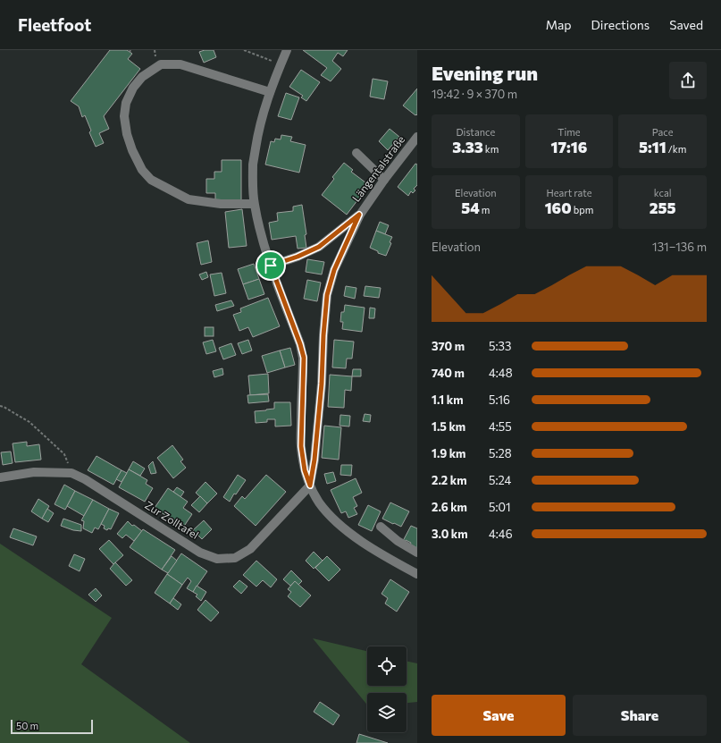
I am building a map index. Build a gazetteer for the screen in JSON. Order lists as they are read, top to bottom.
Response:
{
  "streets": {
    "street": ["Längentalstraße", "Zur Zolltafel"]
  },
  "crossings": [
    ["Längentalstraße", "Zur Zolltafel"]
  ],
  "scale_bar": "50 m",
  "page": {
    "header": "Fleetfoot",
    "nav": ["Map", "Directions", "Saved"],
    "heading": ["Evening run", "19:42 · 9 × 370 m"],
    "stats": [
      ["Distance", "3.33 km"],
      ["Time", "17:16"],
      ["Pace", "5:11 /km"],
      ["Elevation", "54 m"],
      ["Heart rate", "160 bpm"],
      ["kcal", "255"]
    ],
    "chart": ["Elevation", "131–136 m"],
    "list": [
      {
        "name": "370 m",
        "note": "5:33"
      },
      {
        "name": "740 m",
        "note": "4:48"
      },
      {
        "name": "1.1 km",
        "note": "5:16"
      },
      {
        "name": "1.5 km",
        "note": "4:55"
      },
      {
        "name": "1.9 km",
        "note": "5:28"
      },
      {
        "name": "2.2 km",
        "note": "5:24"
      },
      {
        "name": "2.6 km",
        "note": "5:01"
      },
      {
        "name": "3.0 km",
        "note": "4:46"
      }
    ],
    "buttons": ["Save", "Share"],
    "scale": "50 m"
  }
}
